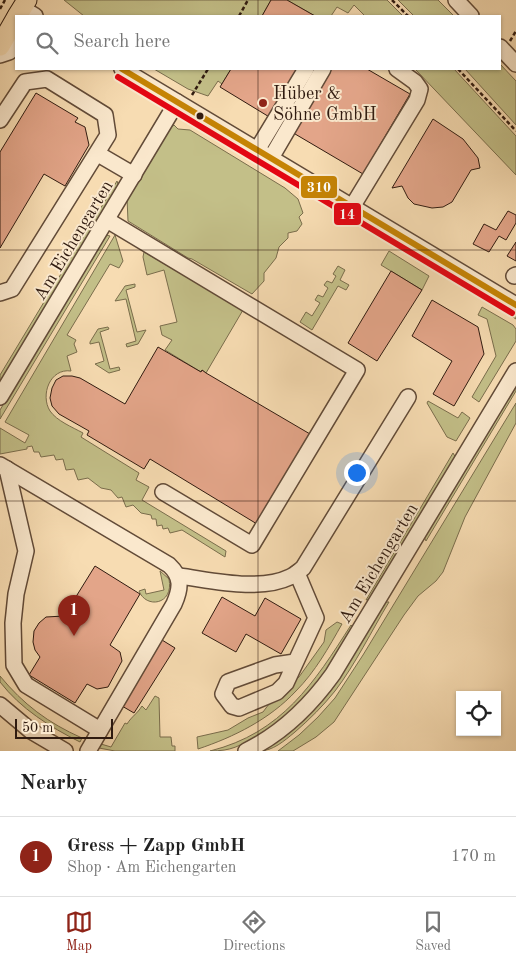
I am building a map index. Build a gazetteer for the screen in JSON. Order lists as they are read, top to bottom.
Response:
{
  "streets": {
    "street": ["Am Eichengarten"]
  },
  "places": ["Hüber & Söhne GmbH"],
  "lines": ["transit line 310", "transit line 14"],
  "scale_bar": "50 m",
  "page": {
    "search": "Search here",
    "pins": "1",
    "scale": "50 m",
    "heading": "Nearby",
    "list": [
      {
        "mark": "1",
        "name": "Gress + Zapp GmbH",
        "note": "Shop · Am Eichengarten",
        "value": "170 m"
      }
    ],
    "nav": ["Map", "Directions", "Saved"]
  }
}
